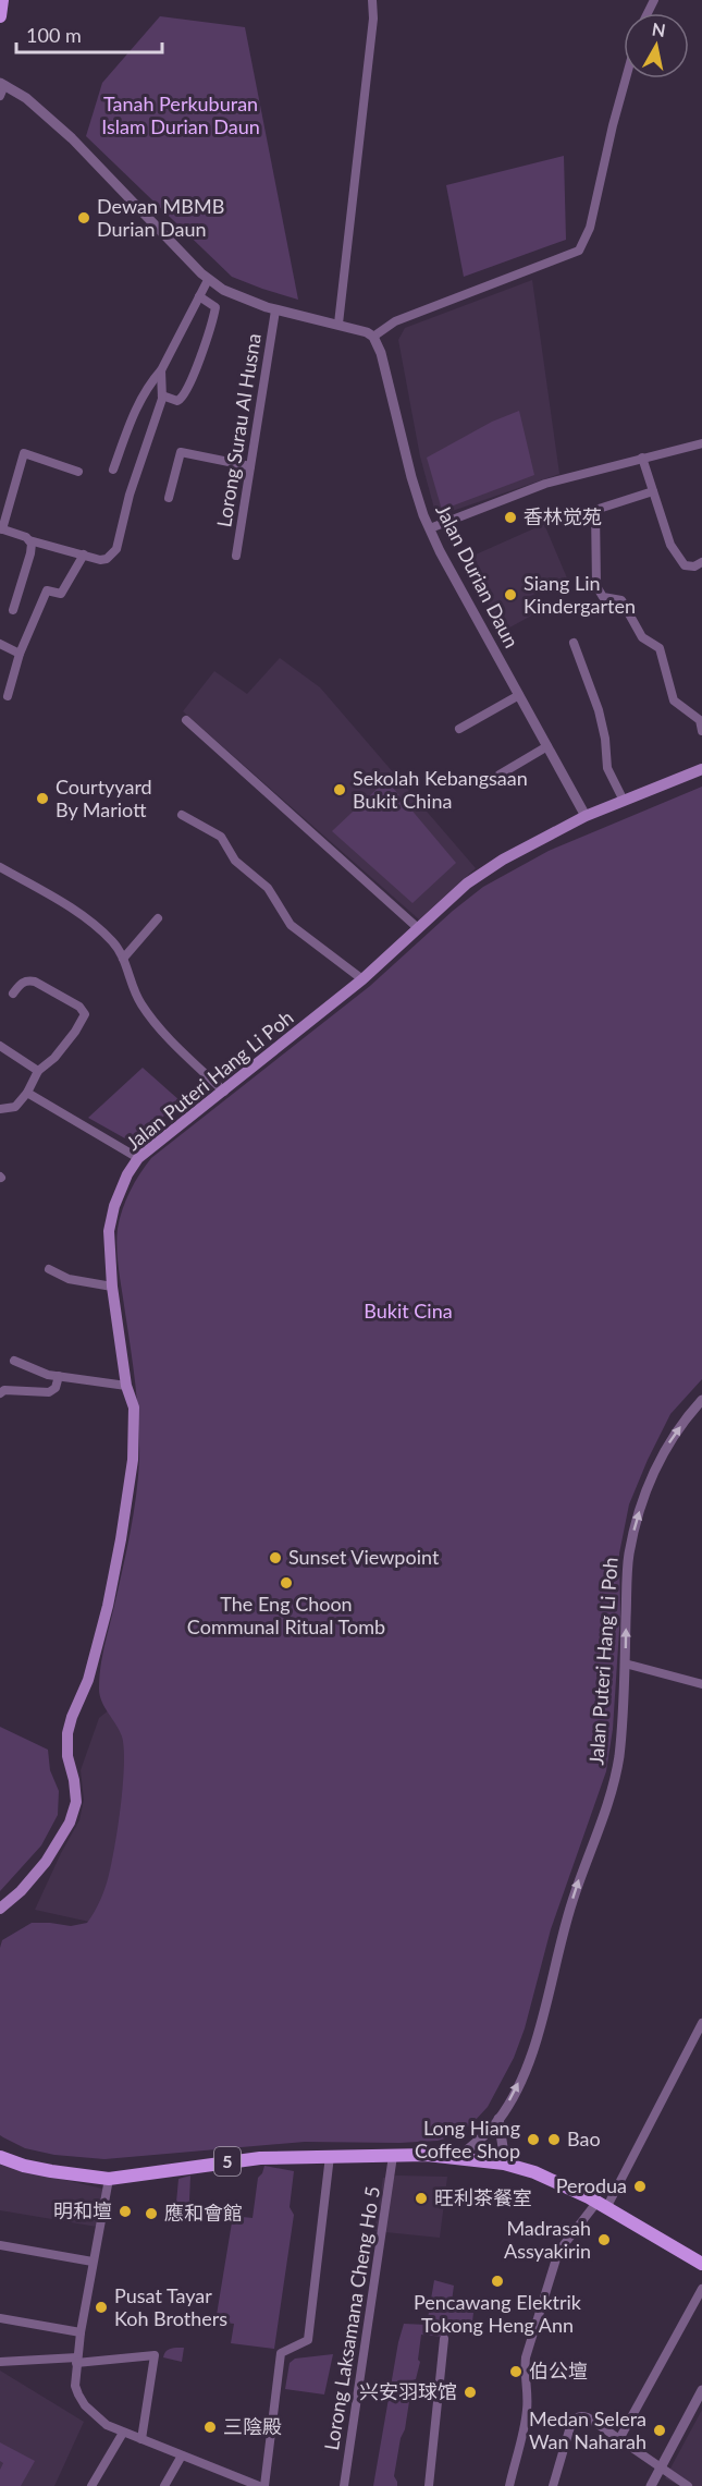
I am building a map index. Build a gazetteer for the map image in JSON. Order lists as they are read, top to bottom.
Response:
{
  "streets": {
    "main road": ["Jalan Puteri Hang Li Poh", "5"],
    "street": ["Lorong Surau Al Husna", "Jalan Durian Daun", "Lorong Laksamana Cheng Ho 5"]
  },
  "crossings": [
    ["Jalan Durian Daun", "Jalan Puteri Hang Li Poh"],
    ["Jalan Puteri Hang Li Poh", "5"],
    ["5", "Lorong Laksamana Cheng Ho 5"]
  ],
  "parks": ["Tanah Perkuburan Islam Durian Daun", "Bukit Cina"],
  "places": [
    "Dewan MBMB Durian Daun",
    "香林觉苑",
    "Siang Lin Kindergarten",
    "Sekolah Kebangsaan Bukit China",
    "Courtyyard By Mariott",
    "Sunset Viewpoint",
    "The Eng Choon Communal Ritual Tomb",
    "Long Hiang Coffee Shop",
    "Bao",
    "Perodua",
    "旺利茶餐室",
    "明和壇",
    "應和會館",
    "Madrasah Assyakirin",
    "Pencawang Elektrik Tokong Heng Ann",
    "Pusat Tayar Koh Brothers",
    "伯公壇",
    "兴安羽球馆",
    "三陰殿",
    "Medan Selera Wan Naharah"
  ],
  "scale_bar": "100 m",
  "north": "top"
}
